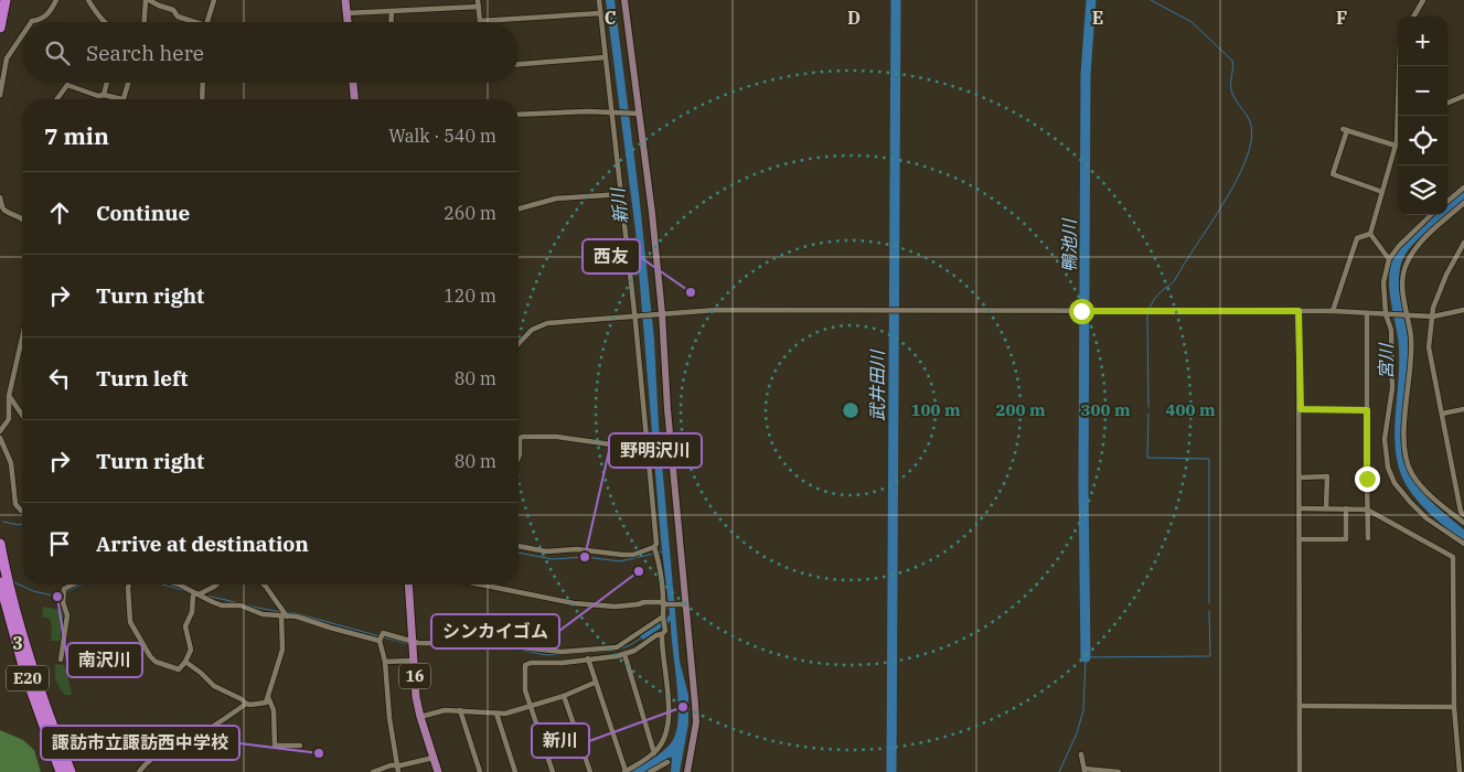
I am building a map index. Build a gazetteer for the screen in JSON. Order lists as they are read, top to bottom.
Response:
{
  "streets": {
    "highway": ["E20"],
    "main road": ["16"]
  },
  "water": [
    "新川",
    "鴨池川",
    "宮川",
    "武井田川"
  ],
  "places": [
    "西友",
    "野明沢川",
    "シンカイゴム",
    "南沢川",
    "新川",
    "諏訪市立諏訪西中学校"
  ],
  "page": {
    "map_buttons": ["+", "−"],
    "search": "Search here",
    "heading": ["7 min", "Walk · 540 m"],
    "list": [
      ["Continue", "260 m"],
      ["Turn right", "120 m"],
      ["Turn left", "80 m"],
      ["Turn right", "80 m"],
      "Arrive at destination"
    ]
  },
  "grid": {
    "columns": [
      "C",
      "D",
      "E",
      "F"
    ],
    "rows": ["3"]
  },
  "rings": [
    "100 m",
    "200 m",
    "300 m",
    "400 m"
  ]
}
